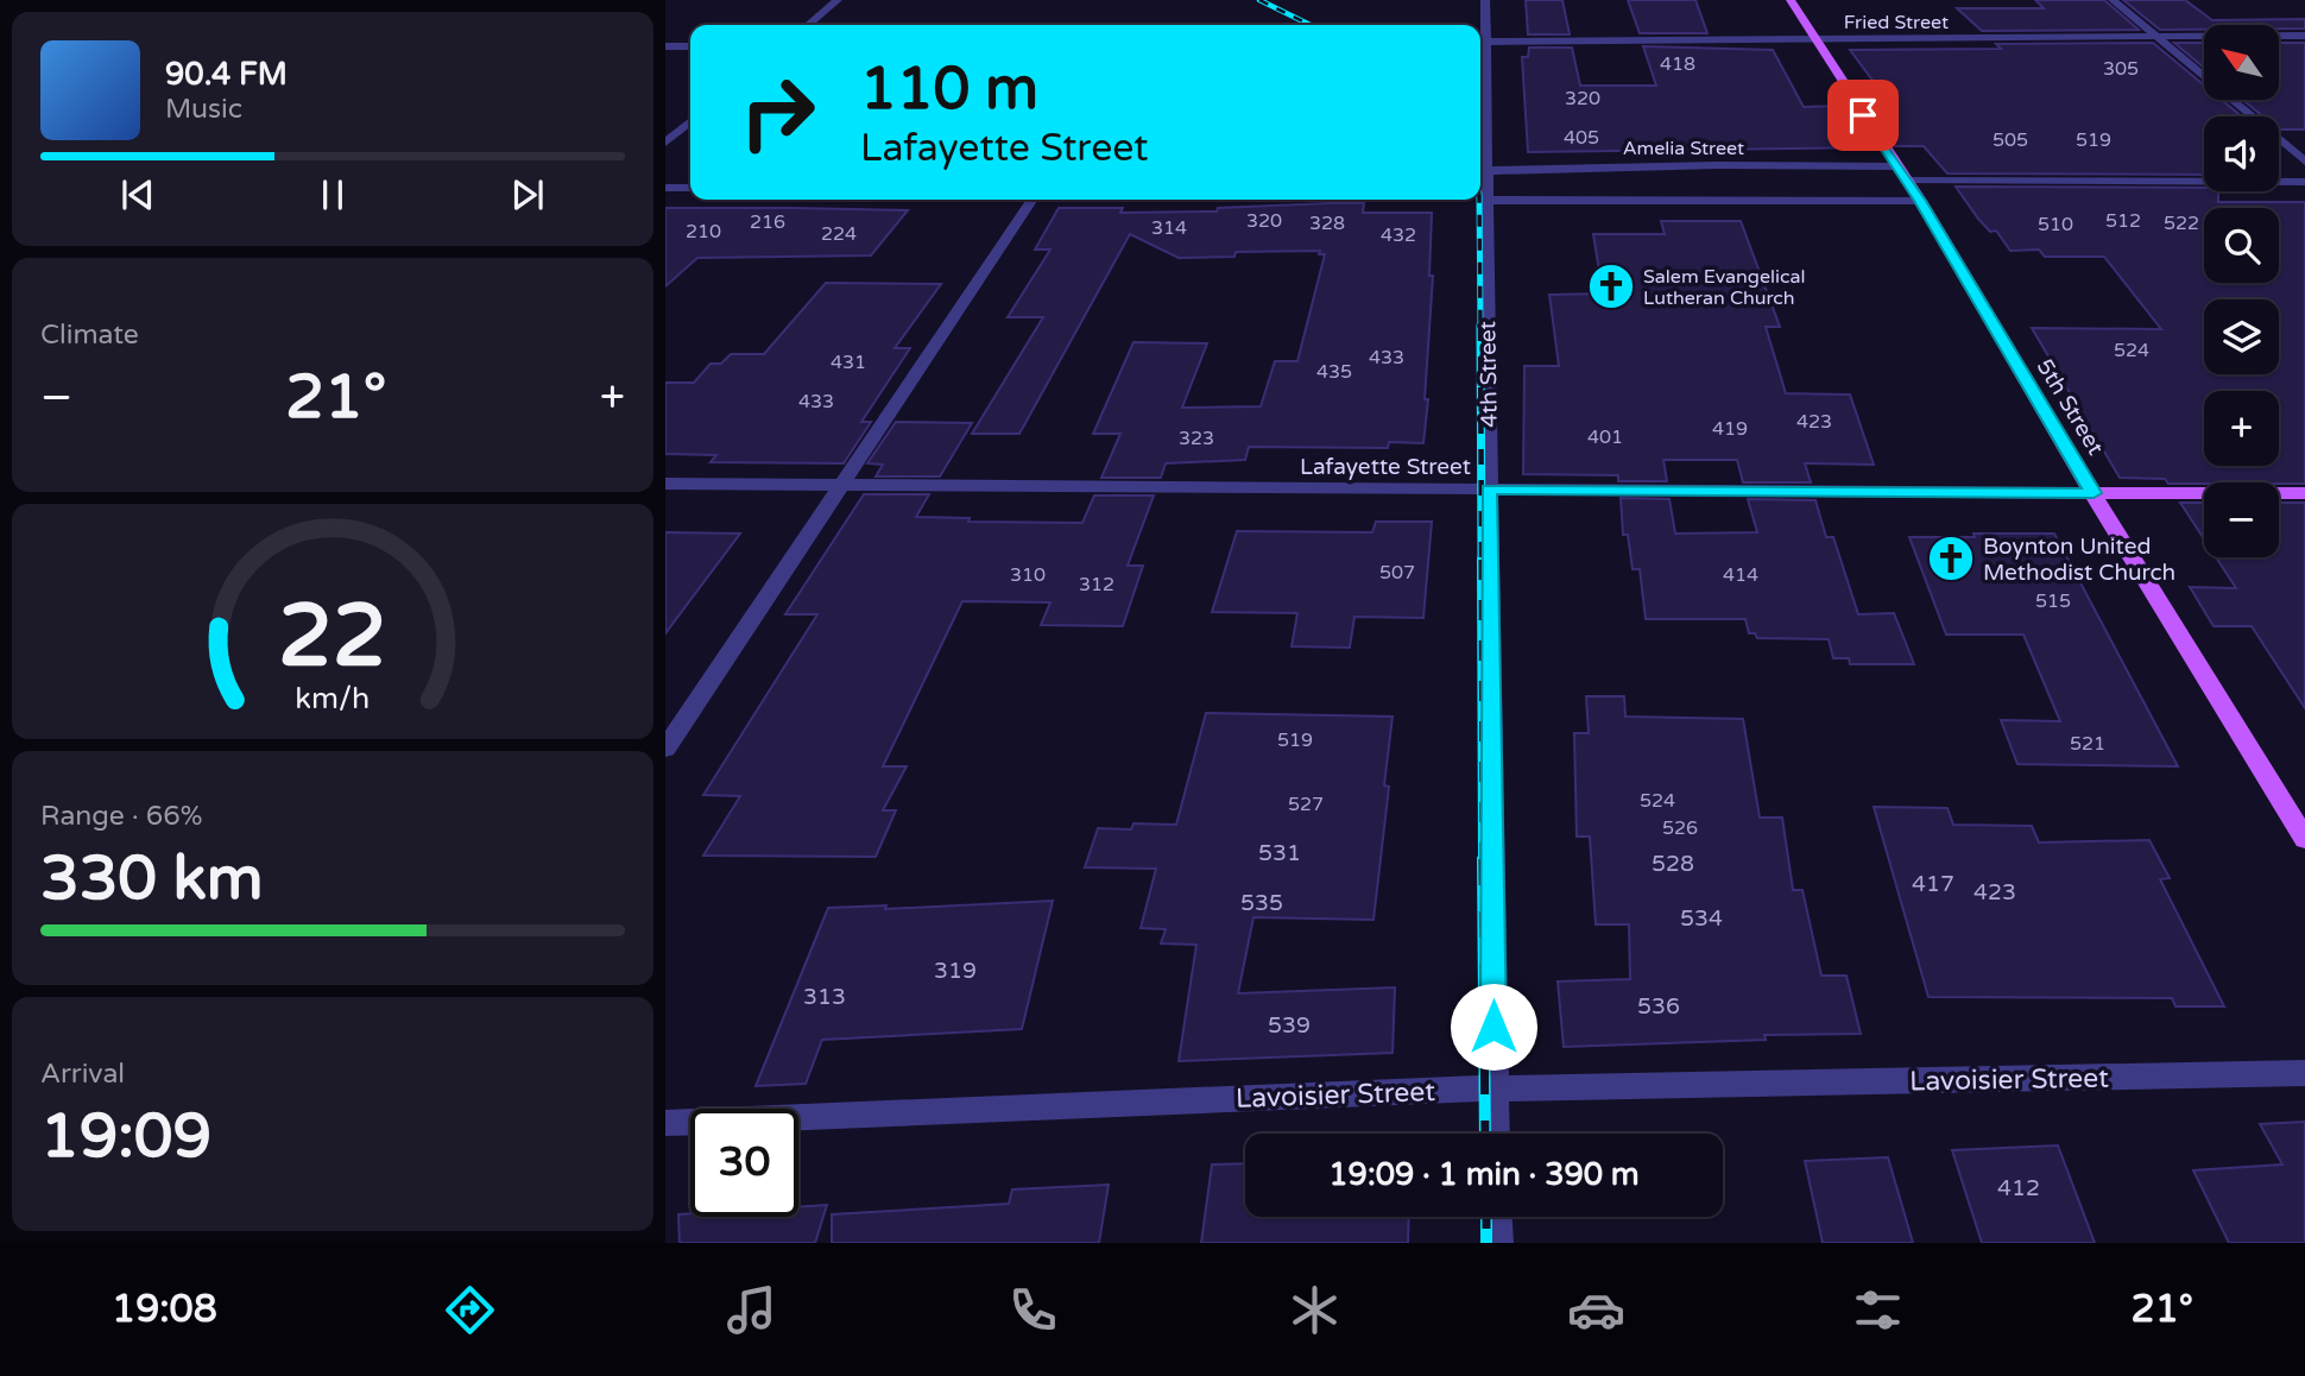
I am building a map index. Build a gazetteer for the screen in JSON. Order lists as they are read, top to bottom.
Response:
{
  "streets": {
    "main road": ["5th Street", "Lafayette Street"],
    "street": [
      "Fried Street",
      "Amelia Street",
      "4th Street",
      "Lavoisier Street"
    ]
  },
  "crossings": [
    ["Fried Street", "4th Street"],
    ["Fried Street", "5th Street"],
    ["Amelia Street", "4th Street"],
    ["Amelia Street", "5th Street"],
    ["4th Street", "Lafayette Street"],
    ["4th Street", "Lavoisier Street"],
    ["5th Street", "Lafayette Street"]
  ],
  "places": {
    "church": ["Salem Evangelical Lutheran Church", "Boynton United Methodist Church"]
  },
  "house_numbers": [
    "418",
    "305",
    "320",
    "405",
    "505",
    "519",
    "320",
    "512",
    "216",
    "328",
    "522",
    "510",
    "314",
    "210",
    "224",
    "432",
    "524",
    "433",
    "431",
    "435",
    "433",
    "423",
    "419",
    "401",
    "323",
    "507",
    "310",
    "414",
    "312",
    "515",
    "519",
    "521",
    "524",
    "527",
    "526",
    "531",
    "528",
    "417",
    "423",
    "535",
    "534",
    "319",
    "313",
    "536",
    "539",
    "412"
  ],
  "north": "top left",
  "page": {
    "map_buttons": ["+", "−"],
    "turn": ["110 m", "Lafayette Street"],
    "song": ["90.4 FM", "Music"],
    "tile": [
      "Climate",
      ["Range · 66%", "330 km"],
      ["Arrival", "19:09"]
    ],
    "heat": ["−", "21°", "+"],
    "limit": "30",
    "trip": "19:09 · 1 min · 390 m",
    "tabs": ["19:08", "21°"],
    "gauge": ["22", "km/h"]
  }
}
